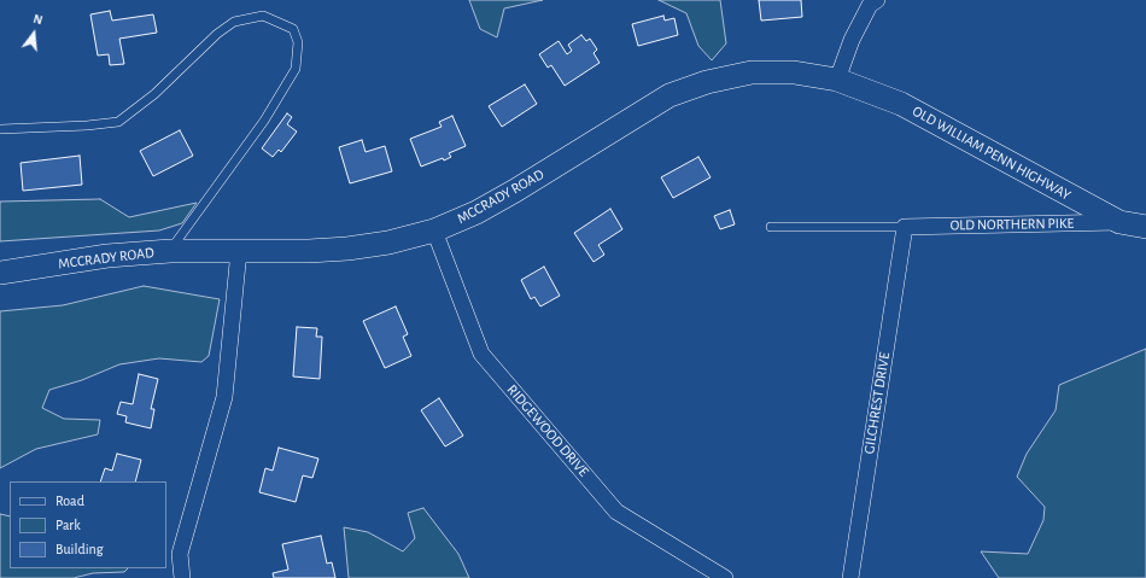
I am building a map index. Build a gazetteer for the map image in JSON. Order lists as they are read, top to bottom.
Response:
{
  "streets": {
    "main road": ["OLD WILLIAM PENN HIGHWAY", "MCCRADY ROAD"],
    "street": ["OLD NORTHERN PIKE", "GILCHREST DRIVE", "RIDGEWOOD DRIVE"]
  },
  "crossings": [
    ["OLD WILLIAM PENN HIGHWAY", "MCCRADY ROAD"],
    ["OLD WILLIAM PENN HIGHWAY", "OLD NORTHERN PIKE"],
    ["MCCRADY ROAD", "RIDGEWOOD DRIVE"],
    ["OLD NORTHERN PIKE", "GILCHREST DRIVE"]
  ],
  "legend": ["Road", "Park", "Building"],
  "north": "top"
}
